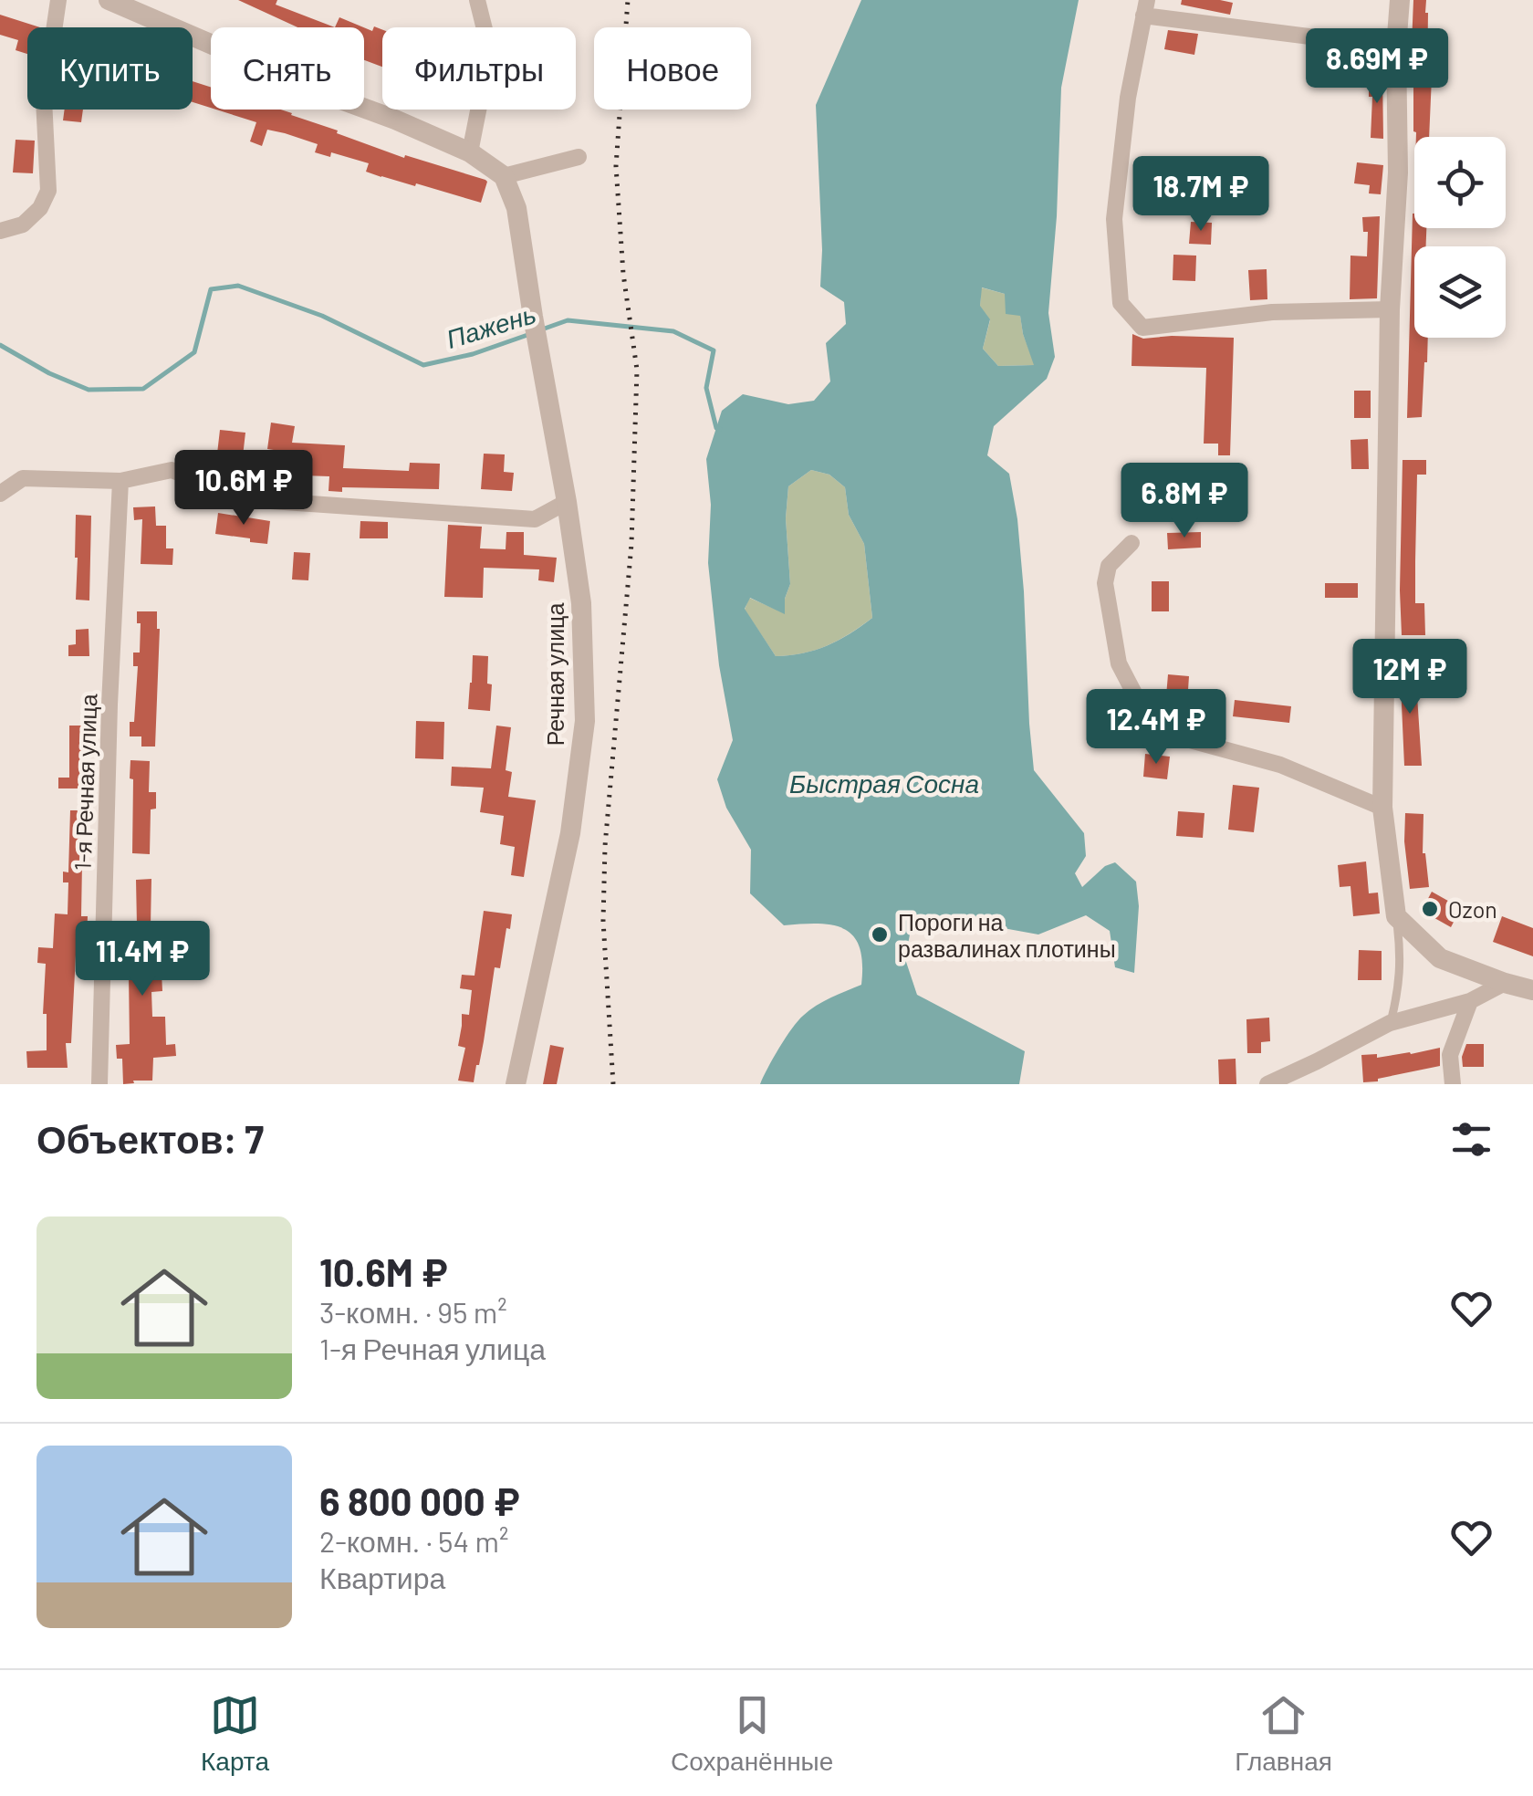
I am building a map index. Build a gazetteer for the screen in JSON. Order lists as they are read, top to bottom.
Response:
{
  "streets": {
    "street": ["Речная улица", "1-я Речная улица"]
  },
  "water": ["Пажень", "Быстрая Сосна"],
  "places": ["Ozon", "Пороги на развалинах плотины"],
  "page": {
    "chip": [
      "Купить",
      "Снять",
      "Фильтры",
      "Новое"
    ],
    "price": [
      "8.69M ₽",
      "18.7M ₽",
      "10.6M ₽",
      "6.8M ₽",
      "12M ₽",
      "12.4M ₽",
      "11.4M ₽"
    ],
    "heading": "Объектов: 7",
    "list": [
      {
        "name": "10.6M ₽",
        "note": "3-комн. · 95 m² · 1-я Речная улица"
      },
      {
        "name": "6 800 000 ₽",
        "note": "2-комн. · 54 m² · Квартира"
      }
    ],
    "tabs": ["Карта", "Сохранённые", "Главная"]
  }
}
